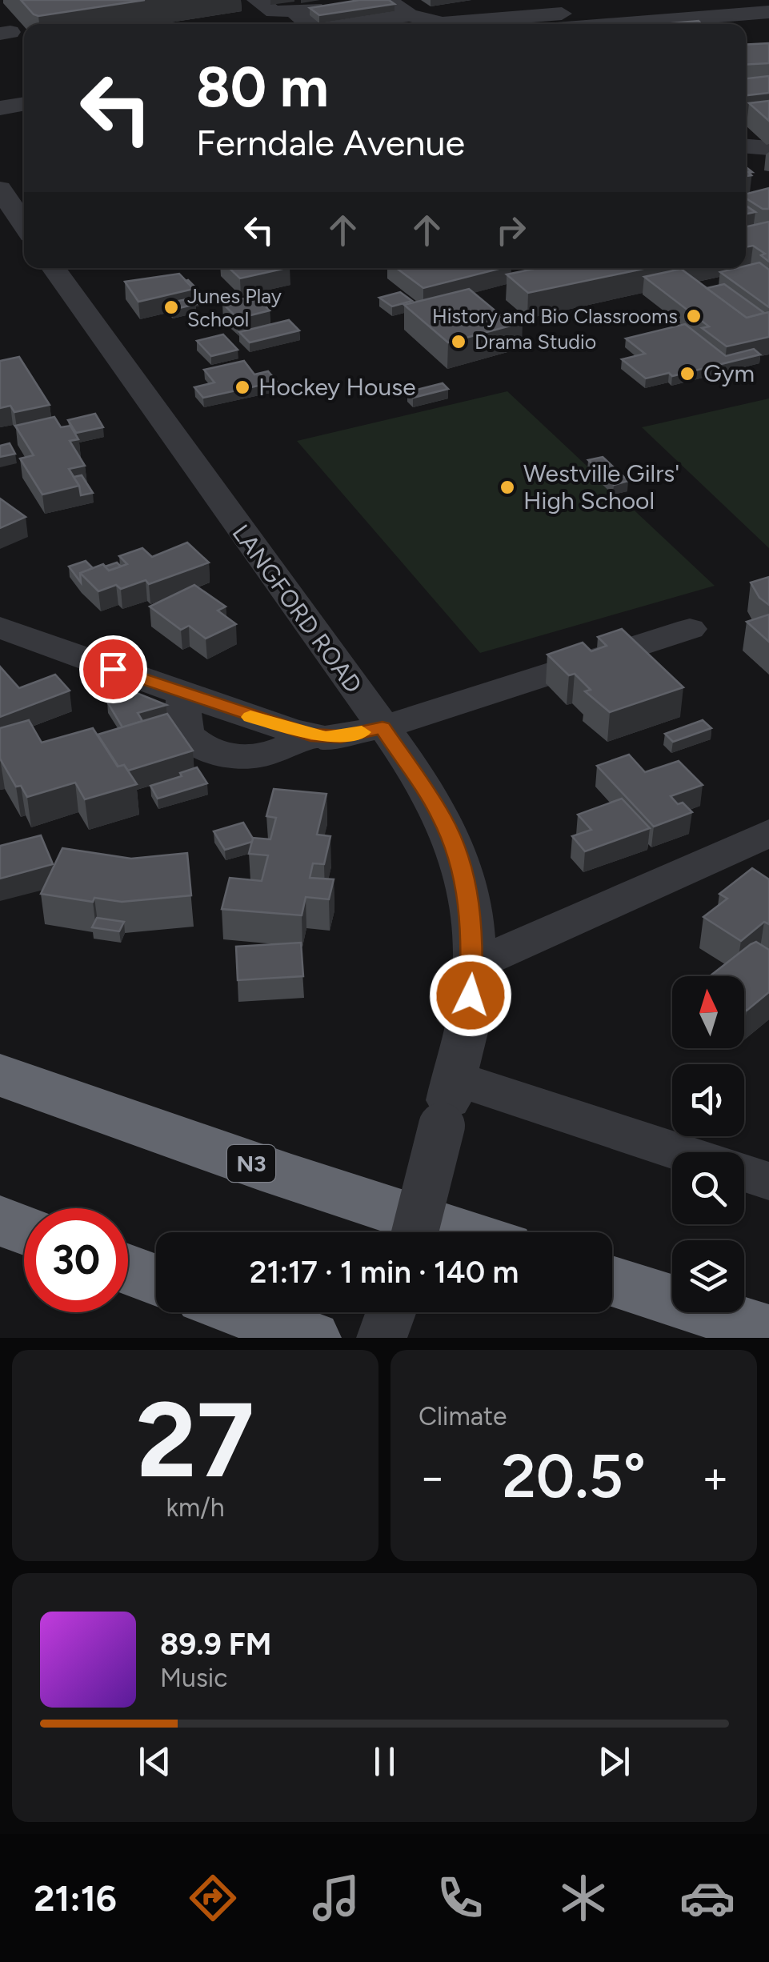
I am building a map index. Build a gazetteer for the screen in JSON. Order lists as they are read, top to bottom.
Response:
{
  "streets": {
    "highway": ["N3"],
    "street": ["LANGFORD ROAD"]
  },
  "places": [
    "Junes Play School",
    "History and Bio Classrooms",
    "Drama Studio",
    "Gym",
    "Hockey House",
    "Westville Gilrs' High School"
  ],
  "north": "top",
  "page": {
    "turn": ["80 m", "Ferndale Avenue"],
    "limit": "30",
    "trip": "21:17 · 1 min · 140 m",
    "tile": [
      ["27", "km/h"],
      "Climate"
    ],
    "heat": ["−", "20.5°", "+"],
    "song": ["89.9 FM", "Music"],
    "tabs": "21:16"
  }
}
